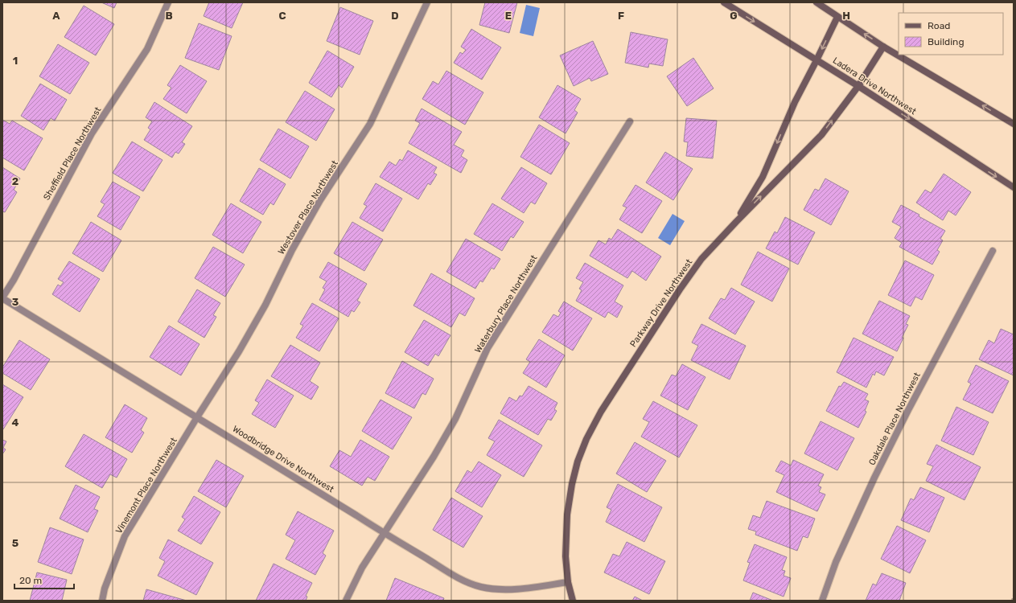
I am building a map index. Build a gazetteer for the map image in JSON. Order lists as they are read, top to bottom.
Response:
{
  "streets": {
    "street": [
      "Ladera Drive Northwest",
      "Sheffield Place Northwest",
      "Westover Place Northwest",
      "Parkway Drive Northwest",
      "Waterbury Place Northwest",
      "Oakdale Place Northwest",
      "Woodbridge Drive Northwest",
      "Vinemont Place Northwest"
    ]
  },
  "crossings": [
    ["Ladera Drive Northwest", "Parkway Drive Northwest"],
    ["Sheffield Place Northwest", "Woodbridge Drive Northwest"],
    ["Westover Place Northwest", "Woodbridge Drive Northwest"],
    ["Westover Place Northwest", "Vinemont Place Northwest"],
    ["Parkway Drive Northwest", "Woodbridge Drive Northwest"],
    ["Waterbury Place Northwest", "Woodbridge Drive Northwest"],
    ["Woodbridge Drive Northwest", "Vinemont Place Northwest"]
  ],
  "legend": ["Road", "Building"],
  "scale_bar": "20 m",
  "grid": {
    "columns": [
      "A",
      "B",
      "C",
      "D",
      "E",
      "F",
      "G",
      "H"
    ],
    "rows": [
      "1",
      "2",
      "3",
      "4",
      "5"
    ]
  }
}
